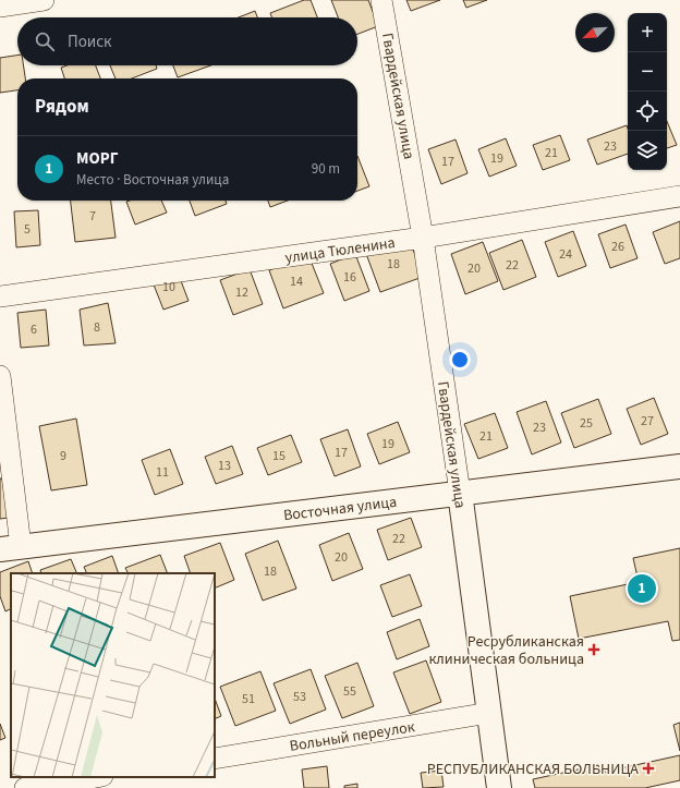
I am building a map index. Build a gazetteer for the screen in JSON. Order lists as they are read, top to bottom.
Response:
{
  "streets": {
    "street": [
      "Гвардейская улица",
      "улица Тюленина",
      "Восточная улица",
      "Вольный переулок"
    ]
  },
  "crossings": [
    ["Гвардейская улица", "улица Тюленина"],
    ["Гвардейская улица", "Восточная улица"],
    ["Гвардейская улица", "Вольный переулок"]
  ],
  "places": {
    "health": ["Ресрубликанская клиническая больница", "РЕСПУБЛИКАНСКАЯ БОЛЬНИЦА"]
  },
  "house_numbers": [
    "23",
    "21",
    "19",
    "17",
    "7",
    "5",
    "26",
    "24",
    "18",
    "22",
    "20",
    "16",
    "14",
    "10",
    "12",
    "8",
    "6",
    "27",
    "25",
    "23",
    "21",
    "19",
    "17",
    "9",
    "15",
    "13",
    "11",
    "22",
    "20",
    "18",
    "55",
    "53",
    "51"
  ],
  "north": "bottom left",
  "page": {
    "map_buttons": ["+", "−"],
    "search": "Поиск",
    "heading": "Рядом",
    "list": [
      {
        "mark": "1",
        "name": "МОРГ",
        "note": "Место · Восточная улица",
        "value": "90 m"
      }
    ],
    "pins": "1"
  }
}
